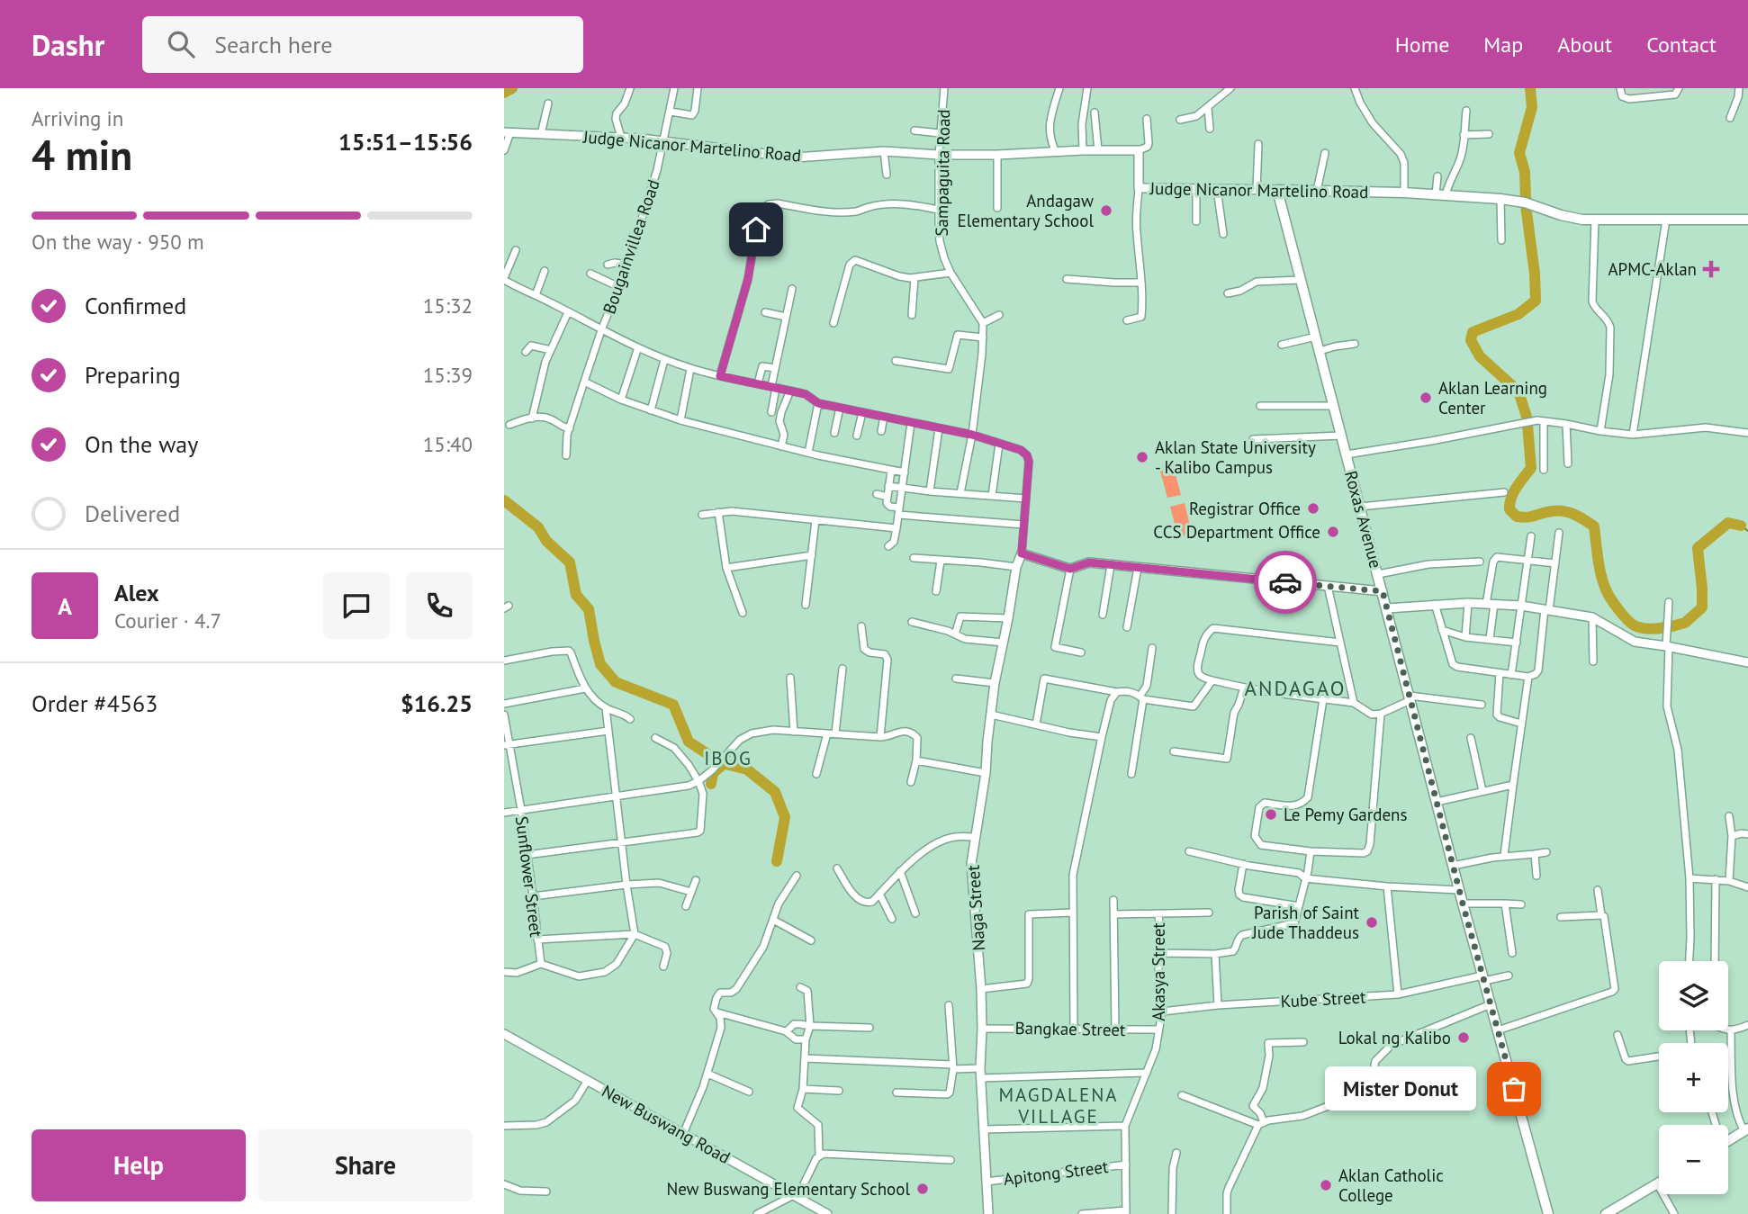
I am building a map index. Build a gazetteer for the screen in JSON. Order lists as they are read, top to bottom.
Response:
{
  "streets": {
    "main road": ["Judge Nicanor Martelino Road", "Roxas Avenue"],
    "street": [
      "Sampaguita Road",
      "Bougainvillea Road",
      "Sunflower Street",
      "Naga Street",
      "Akasya Street",
      "Kube Street",
      "Bangkae Street",
      "New Buswang Road",
      "Apitong Street"
    ]
  },
  "crossings": [
    ["Judge Nicanor Martelino Road", "Sampaguita Road"],
    ["Judge Nicanor Martelino Road", "Bougainvillea Road"],
    ["Judge Nicanor Martelino Road", "Roxas Avenue"],
    ["Roxas Avenue", "Kube Street"],
    ["Naga Street", "Bangkae Street"],
    ["Naga Street", "Apitong Street"],
    ["Akasya Street", "Kube Street"],
    ["Akasya Street", "Bangkae Street"],
    ["Akasya Street", "Apitong Street"]
  ],
  "districts": ["ANDAGAO", "IBOG", "MAGDALENA VILLAGE"],
  "places": {
    "other": [
      "Andagaw Elementary School",
      "Aklan Learning Center",
      "Aklan State University - Kalibo Campus",
      "Registrar Office",
      "CCS Department Office",
      "Le Pemy Gardens",
      "Parish of Saint Jude Thaddeus",
      "Lokal ng Kalibo",
      "Mister Donut",
      "Aklan Catholic College",
      "New Buswang Elementary School"
    ],
    "health": ["APMC-Aklan"]
  },
  "page": {
    "header": "Dashr",
    "search": "Search here",
    "nav": [
      "Home",
      "Map",
      "About",
      "Contact"
    ],
    "heading": ["4 min", "Arriving in", "15:51–15:56"],
    "panel": [
      "Alex",
      "Courier · 4.7",
      "Order #4563",
      "$16.25"
    ],
    "bar": "On the way · 950 m",
    "list": [
      ["Confirmed", "15:32"],
      ["Preparing", "15:39"],
      ["On the way", "15:40"],
      "Delivered"
    ],
    "round": "A",
    "map_buttons": ["+", "−"],
    "bubble": "Mister Donut",
    "buttons": ["Help", "Share"]
  }
}
